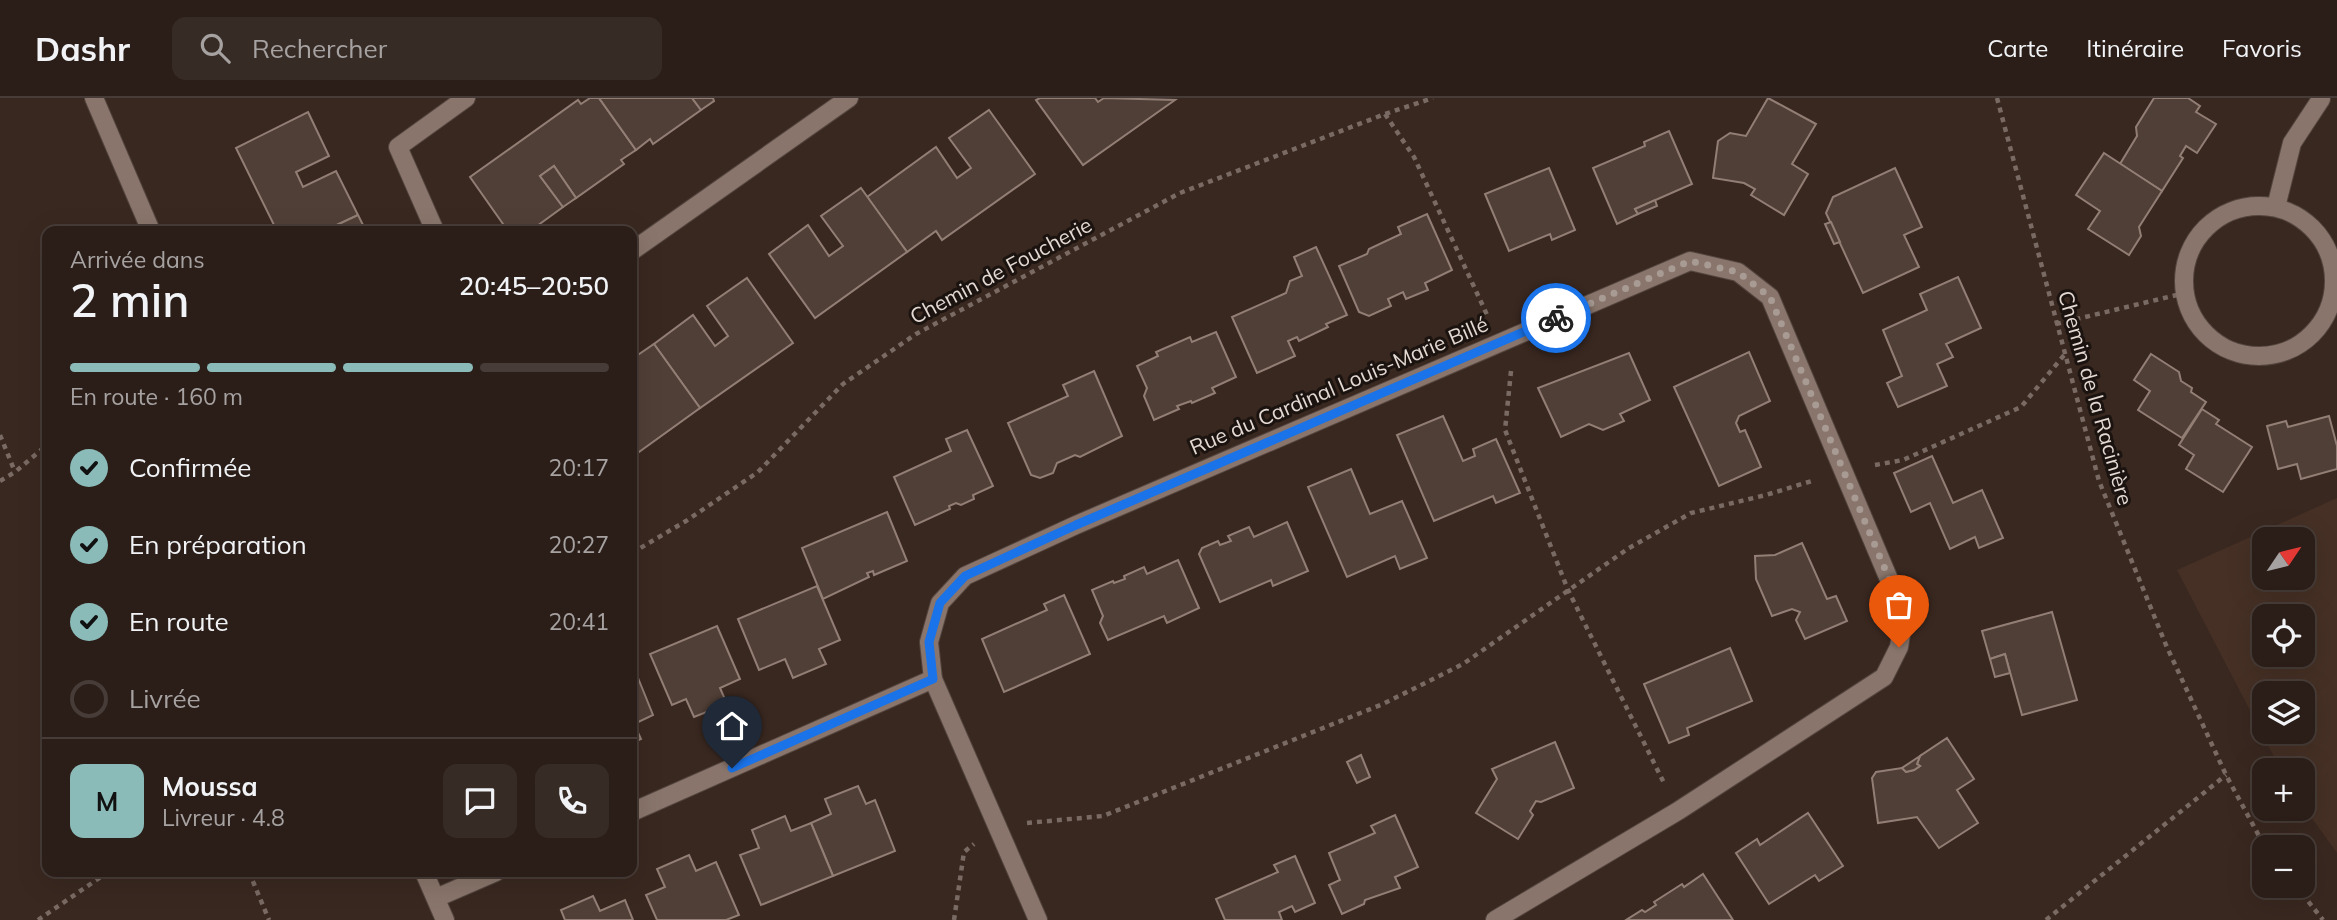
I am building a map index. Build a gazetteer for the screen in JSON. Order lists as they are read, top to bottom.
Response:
{
  "streets": {
    "street": ["Rue du Cardinal Louis-Marie Billé"],
    "path": ["Chemin de Foucherie", "Chemin de la Racinière"]
  },
  "north": "top right",
  "page": {
    "header": "Dashr",
    "search": "Rechercher",
    "nav": ["Carte", "Itinéraire", "Favoris"],
    "heading": ["2 min", "Arrivée dans", "20:45–20:50"],
    "panel": ["Moussa", "Livreur · 4.8"],
    "bar": "En route · 160 m",
    "list": [
      ["Confirmée", "20:17"],
      ["En préparation", "20:27"],
      ["En route", "20:41"],
      "Livrée"
    ],
    "map_buttons": ["+", "−"],
    "round": "M"
  }
}
